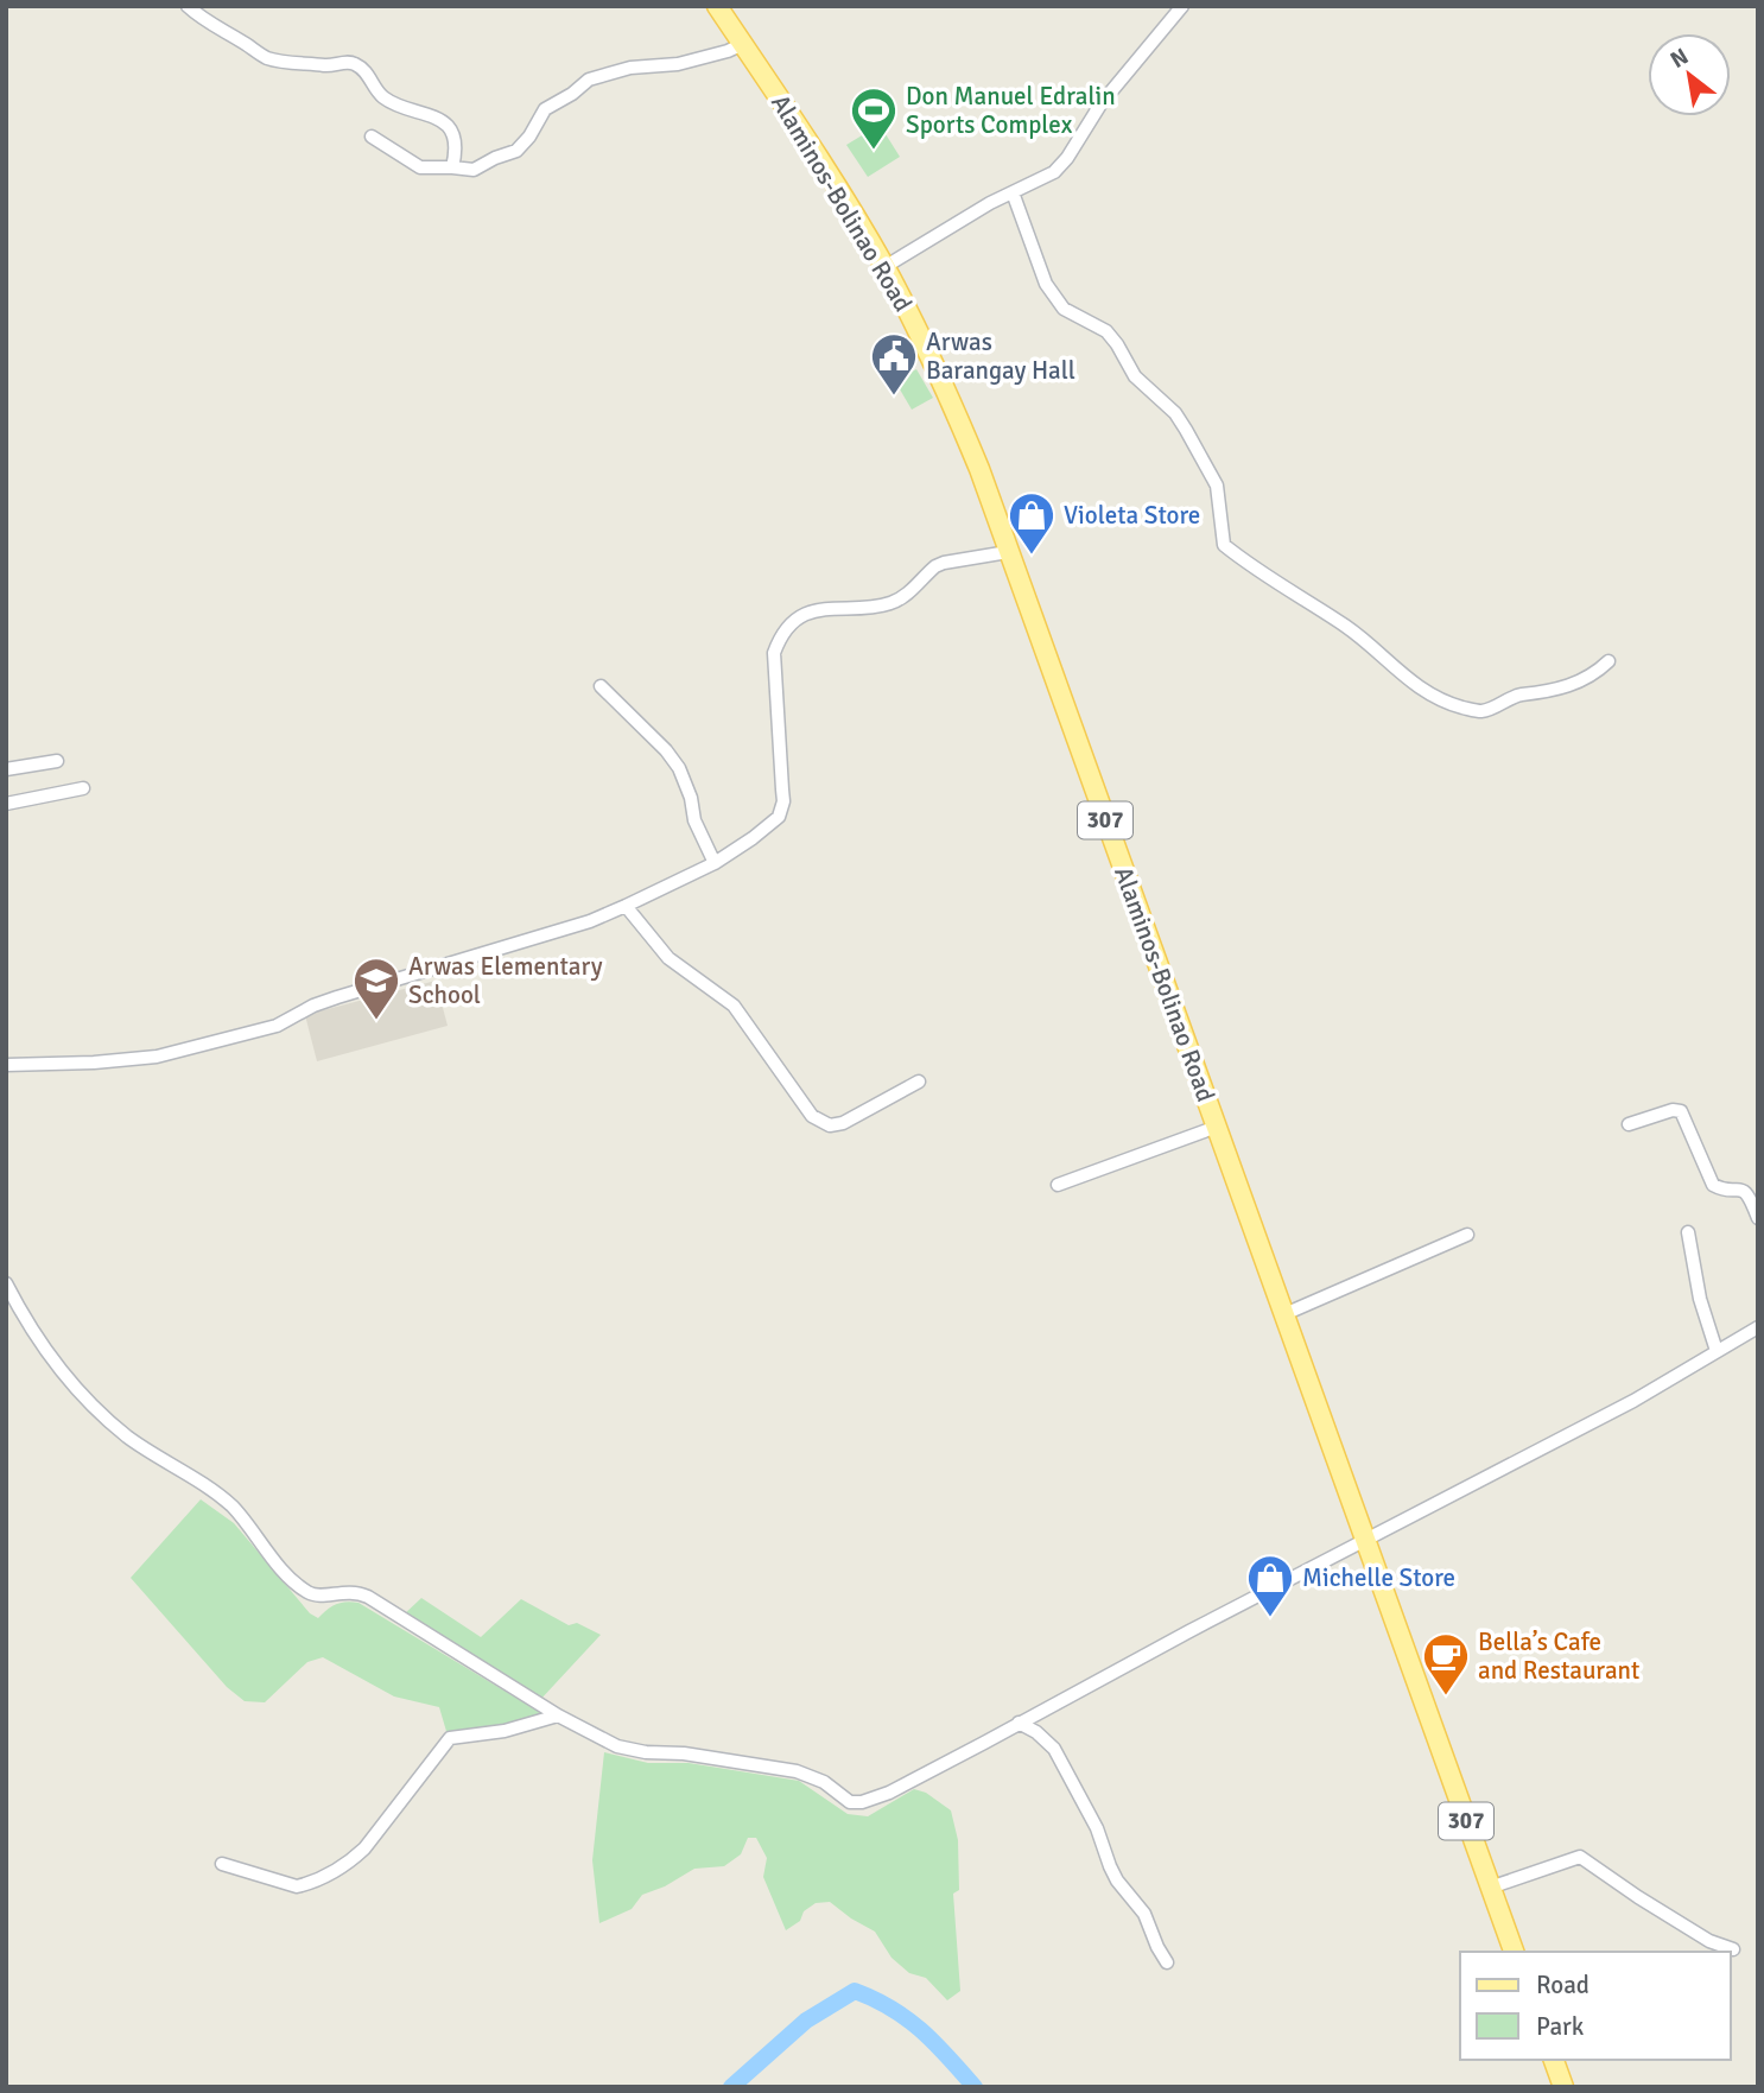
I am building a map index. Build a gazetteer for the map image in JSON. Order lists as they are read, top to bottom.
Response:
{
  "streets": {
    "main road": ["Alaminos-Bolinao Road", "307"]
  },
  "places": {
    "sports": ["Don Manuel Edralin Sports Complex"],
    "public building": ["Arwas Barangay Hall"],
    "shop": ["Violeta Store", "Michelle Store"],
    "school or university": ["Arwas Elementary School"],
    "cafe": ["Bella’s Cafe and Restaurant"]
  },
  "legend": ["Road", "Park"],
  "north": "top left"
}
